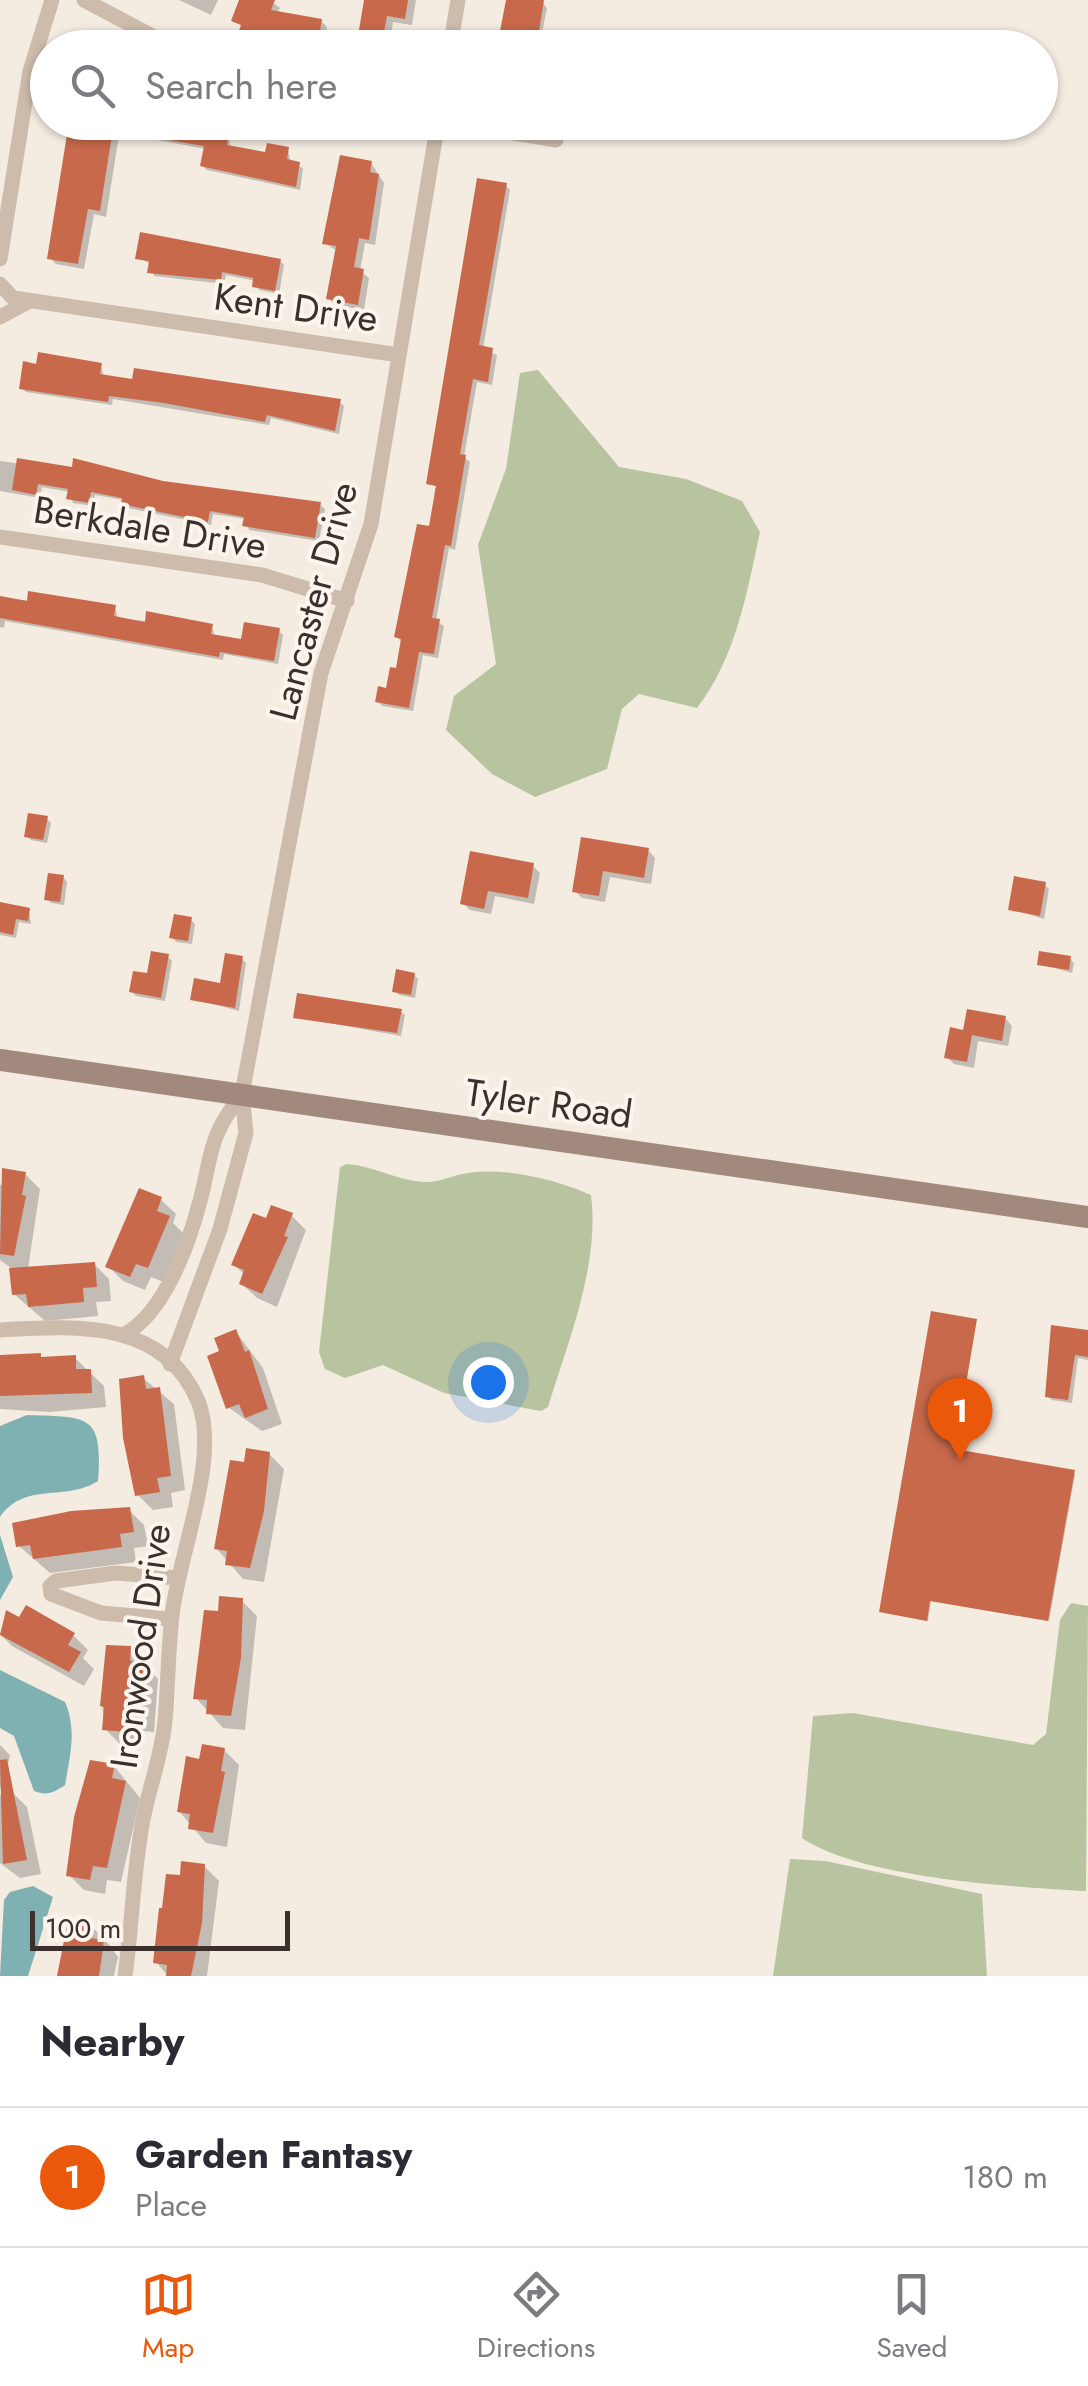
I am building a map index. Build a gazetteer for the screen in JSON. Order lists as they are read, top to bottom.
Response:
{
  "streets": {
    "street": [
      "Kent Drive",
      "Berkdale Drive",
      "Lancaster Drive",
      "Tyler Road",
      "Ironwood Drive"
    ]
  },
  "crossings": [
    ["Kent Drive", "Lancaster Drive"],
    ["Berkdale Drive", "Lancaster Drive"],
    ["Lancaster Drive", "Tyler Road"]
  ],
  "scale_bar": "100 m",
  "page": {
    "search": "Search here",
    "pins": "1",
    "scale": "100 m",
    "heading": "Nearby",
    "list": [
      {
        "mark": "1",
        "name": "Garden Fantasy",
        "note": "Place",
        "value": "180 m"
      }
    ],
    "nav": ["Map", "Directions", "Saved"]
  }
}
